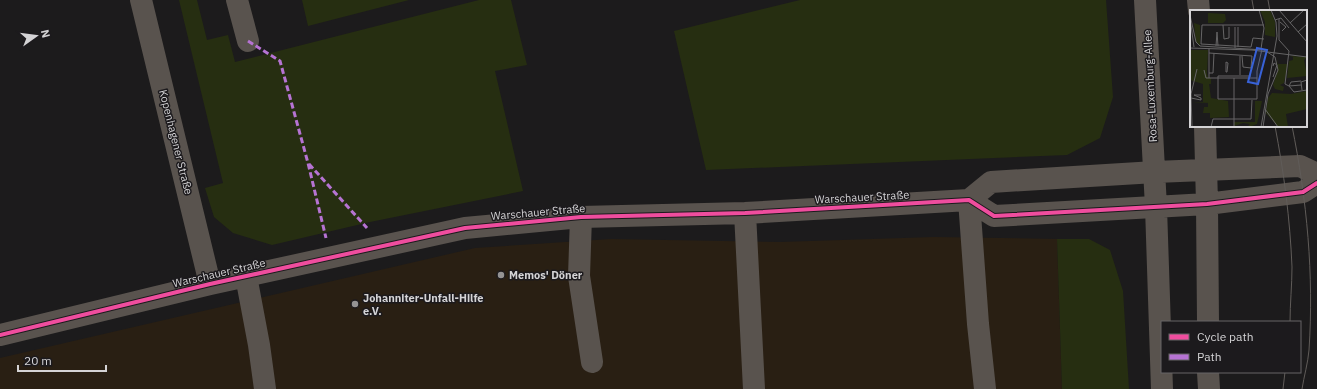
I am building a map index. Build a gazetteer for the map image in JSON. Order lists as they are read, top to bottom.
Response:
{
  "streets": {
    "street": ["Rosa-Luxemburg-Allee", "Kopenhagener Straße", "Warschauer Straße"]
  },
  "crossings": [
    ["Kopenhagener Straße", "Warschauer Straße"]
  ],
  "places": ["Memos' Döner", "Johanniter-Unfall-Hilfe e.V."],
  "legend": ["Cycle path", "Path"],
  "scale_bar": "20 m",
  "north": "right"
}
